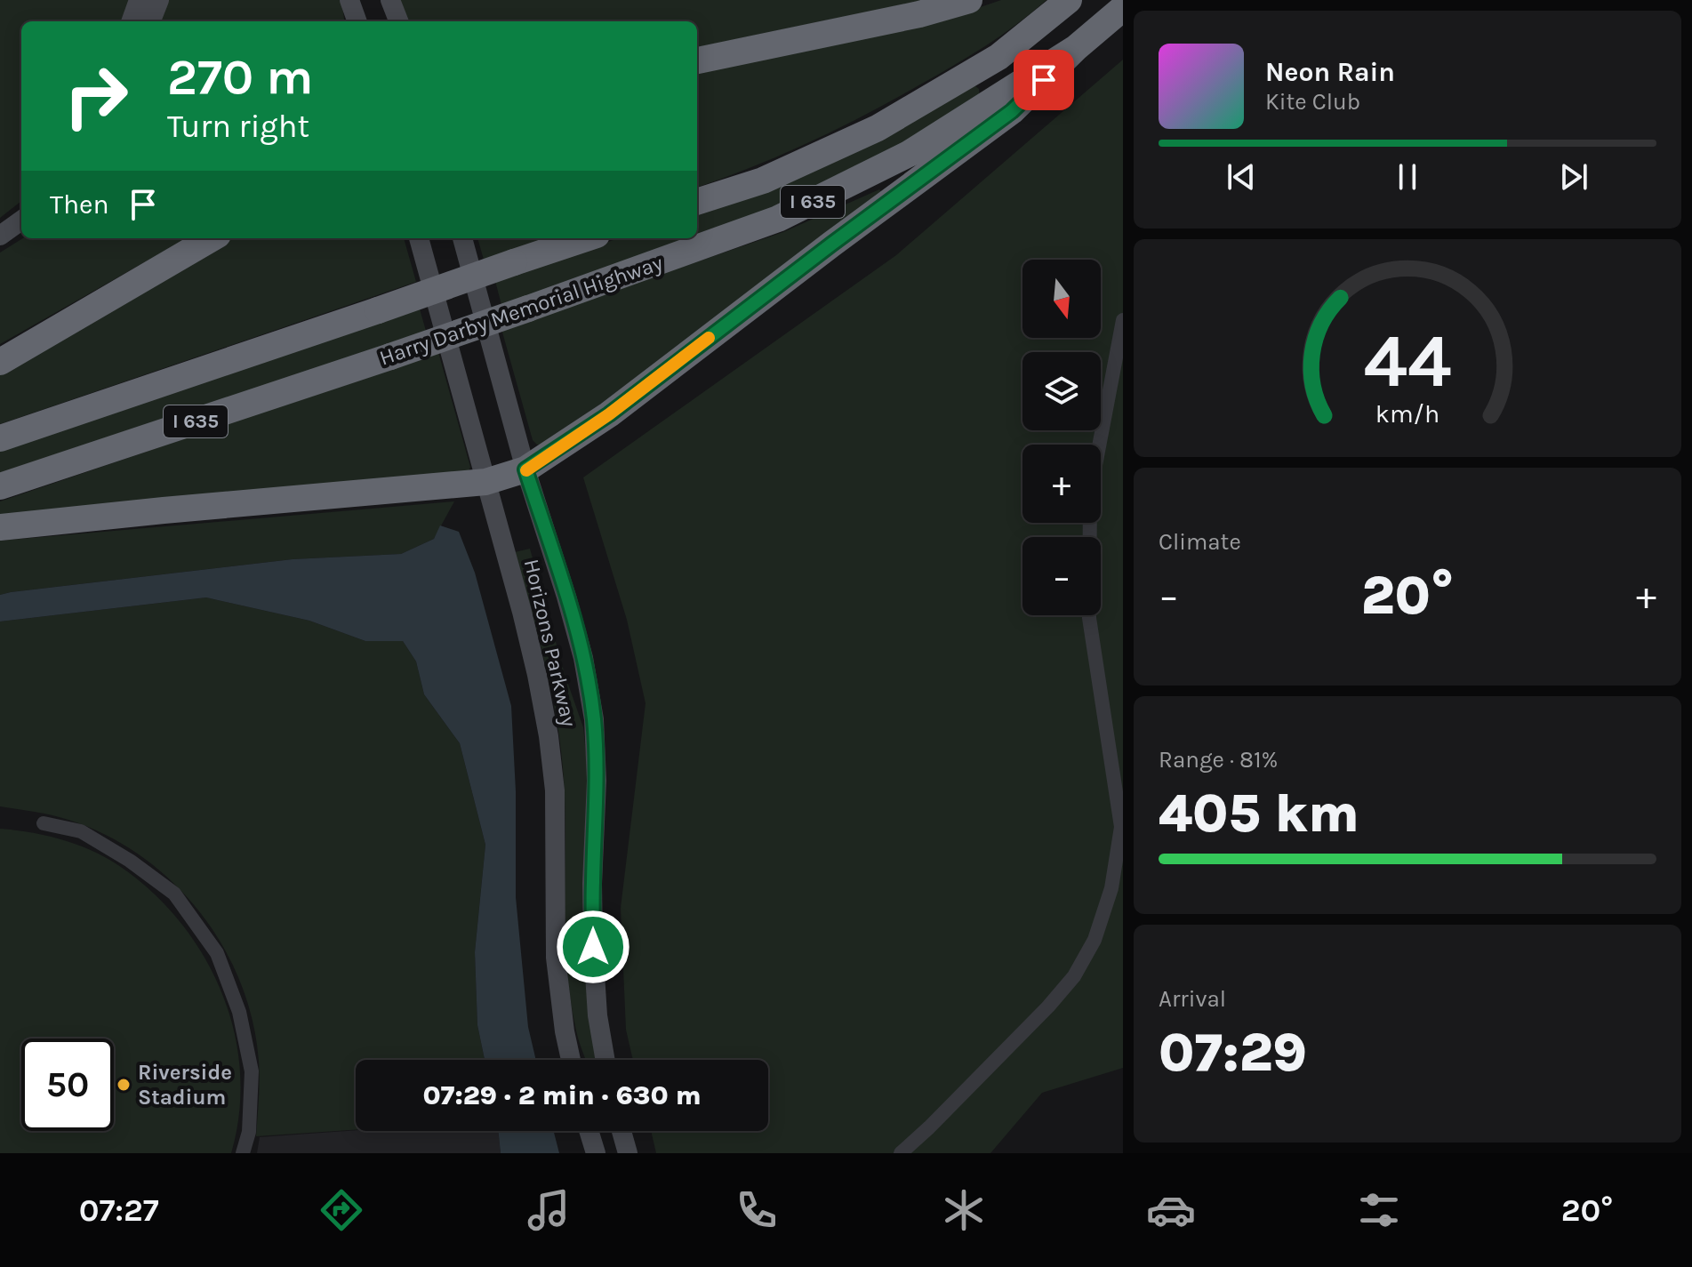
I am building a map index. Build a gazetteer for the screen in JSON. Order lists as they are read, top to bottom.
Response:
{
  "streets": {
    "highway": ["I 635", "Harry Darby Memorial Highway"],
    "main road": ["Horizons Parkway"]
  },
  "places": ["Riverside Stadium"],
  "north": "bottom",
  "page": {
    "turn": ["270 m", "Turn right"],
    "song": ["Neon Rain", "Kite Club"],
    "then": "Then",
    "map_buttons": ["+", "−"],
    "tile": [
      "Climate",
      ["Range · 81%", "405 km"],
      ["Arrival", "07:29"]
    ],
    "heat": ["−", "20°", "+"],
    "limit": "50",
    "trip": "07:29 · 2 min · 630 m",
    "tabs": ["07:27", "20°"],
    "gauge": ["44", "km/h"]
  }
}
